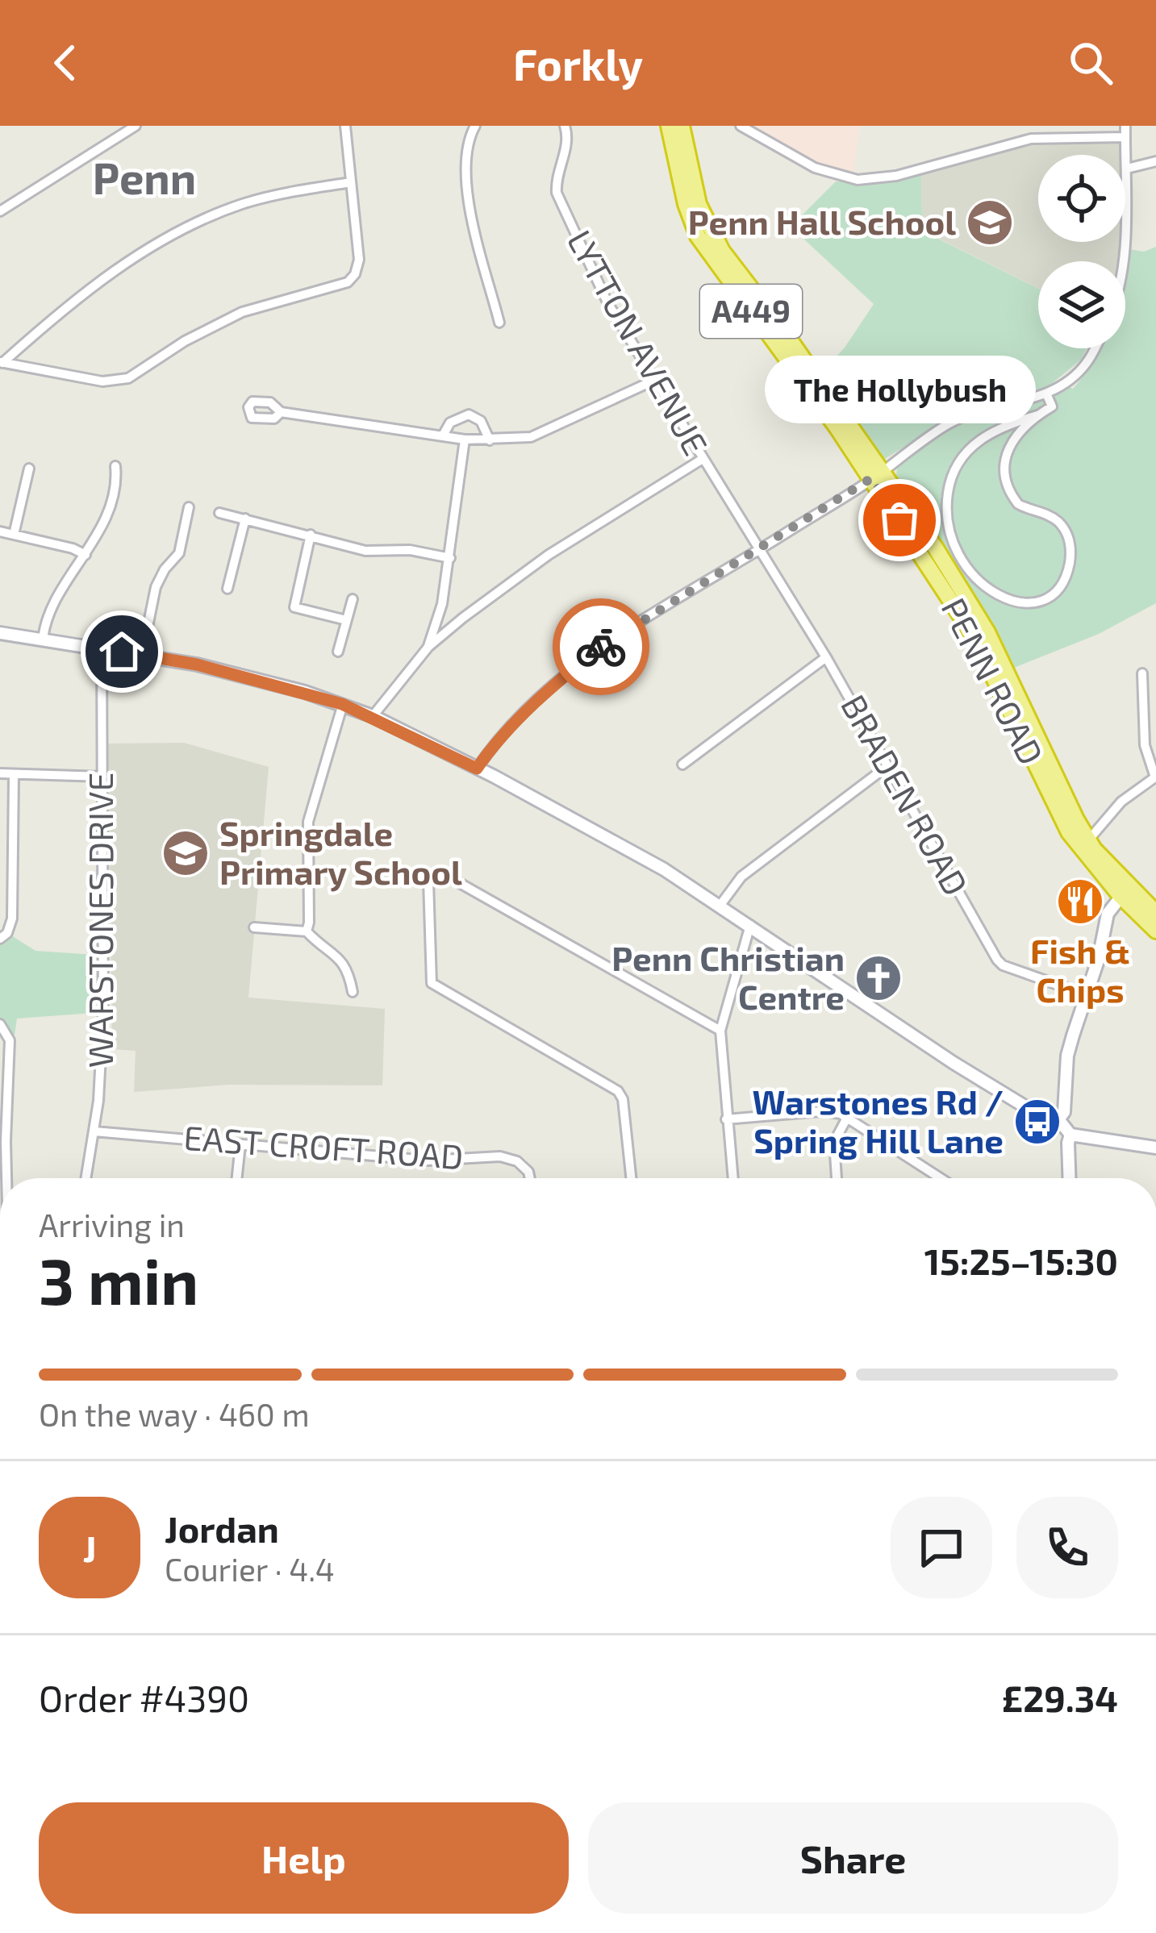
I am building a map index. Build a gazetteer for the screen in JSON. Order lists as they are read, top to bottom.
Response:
{
  "streets": {
    "highway": ["A449", "PENN ROAD"],
    "street": [
      "LYTTON AVENUE",
      "BRADEN ROAD",
      "WARSTONES DRIVE",
      "EAST CROFT ROAD"
    ]
  },
  "crossings": [
    ["LYTTON AVENUE", "BRADEN ROAD"],
    ["WARSTONES DRIVE", "EAST CROFT ROAD"]
  ],
  "districts": ["Penn"],
  "places": {
    "school or university": ["Penn Hall School", "Springdale Primary School"],
    "other": ["The Hollybush"],
    "restaurant": ["Fish & Chips"],
    "church": ["Penn Christian Centre"],
    "bus stop": ["Warstones Rd / Spring Hill Lane"]
  },
  "page": {
    "header": "Forkly",
    "bubble": "The Hollybush",
    "heading": ["3 min", "Arriving in", "15:25–15:30"],
    "panel": [
      "Jordan",
      "Courier · 4.4",
      "Order #4390",
      "£29.34"
    ],
    "bar": "On the way · 460 m",
    "round": "J",
    "buttons": ["Help", "Share"]
  }
}
